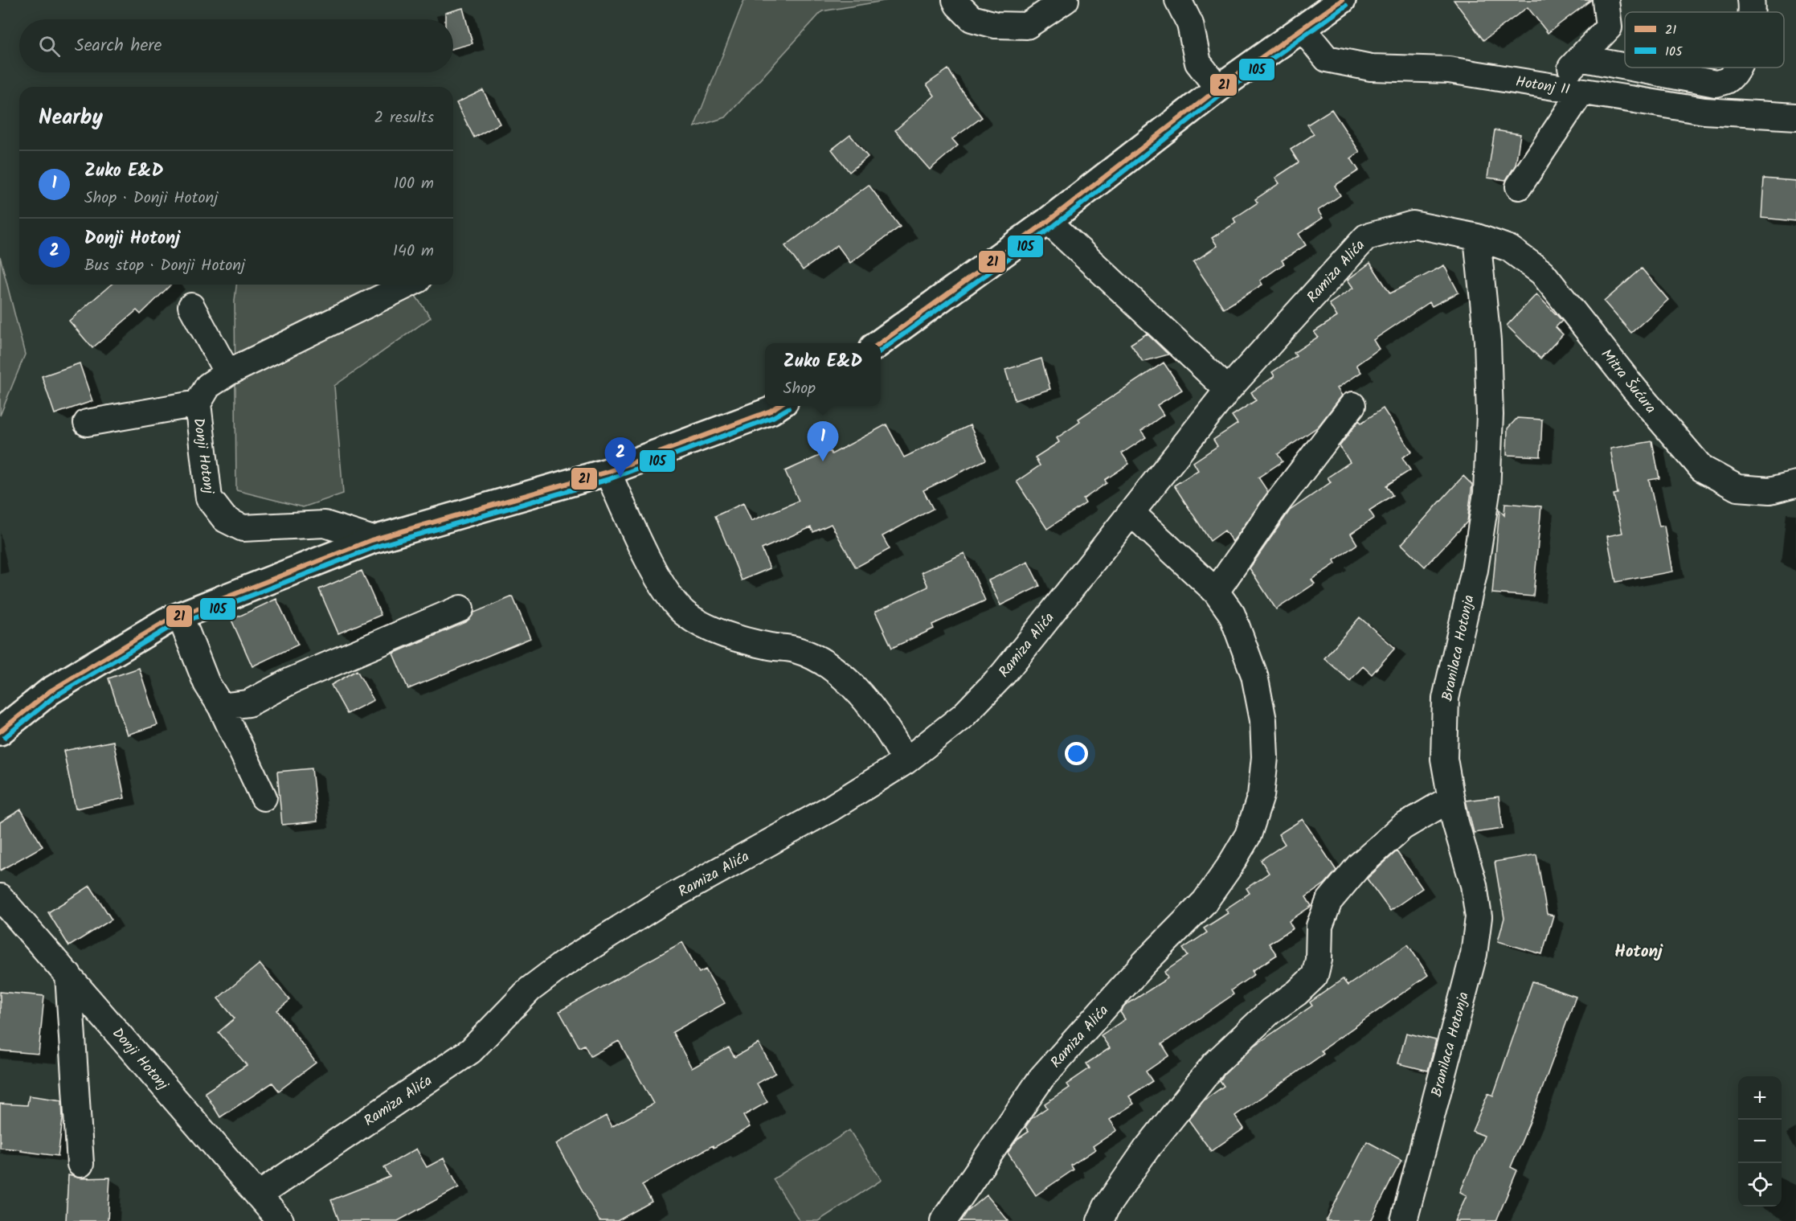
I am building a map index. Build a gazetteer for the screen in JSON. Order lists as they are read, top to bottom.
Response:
{
  "streets": {
    "street": [
      "Hotonj II",
      "Ramiza Alića",
      "Mitra Šućura",
      "Donji Hotonj",
      "Branilaca Hotonja"
    ]
  },
  "crossings": [
    ["Ramiza Alića", "Mitra Šućura"],
    ["Ramiza Alića", "Donji Hotonj"],
    ["Ramiza Alića", "Branilaca Hotonja"],
    ["Mitra Šućura", "Branilaca Hotonja"]
  ],
  "districts": ["Hotonj"],
  "lines": ["transit line 21", "transit line 105"],
  "legend": ["21", "105"],
  "page": {
    "search": "Search here",
    "heading": ["Nearby", "2 results"],
    "list": [
      {
        "mark": "1",
        "name": "Zuko E&D",
        "note": "Shop · Donji Hotonj",
        "value": "100 m"
      },
      {
        "mark": "2",
        "name": "Donji Hotonj",
        "note": "Bus stop · Donji Hotonj",
        "value": "140 m"
      }
    ],
    "popup": ["Zuko E&D", "Shop"],
    "pins": ["1", "2"],
    "map_buttons": ["+", "−"]
  }
}
